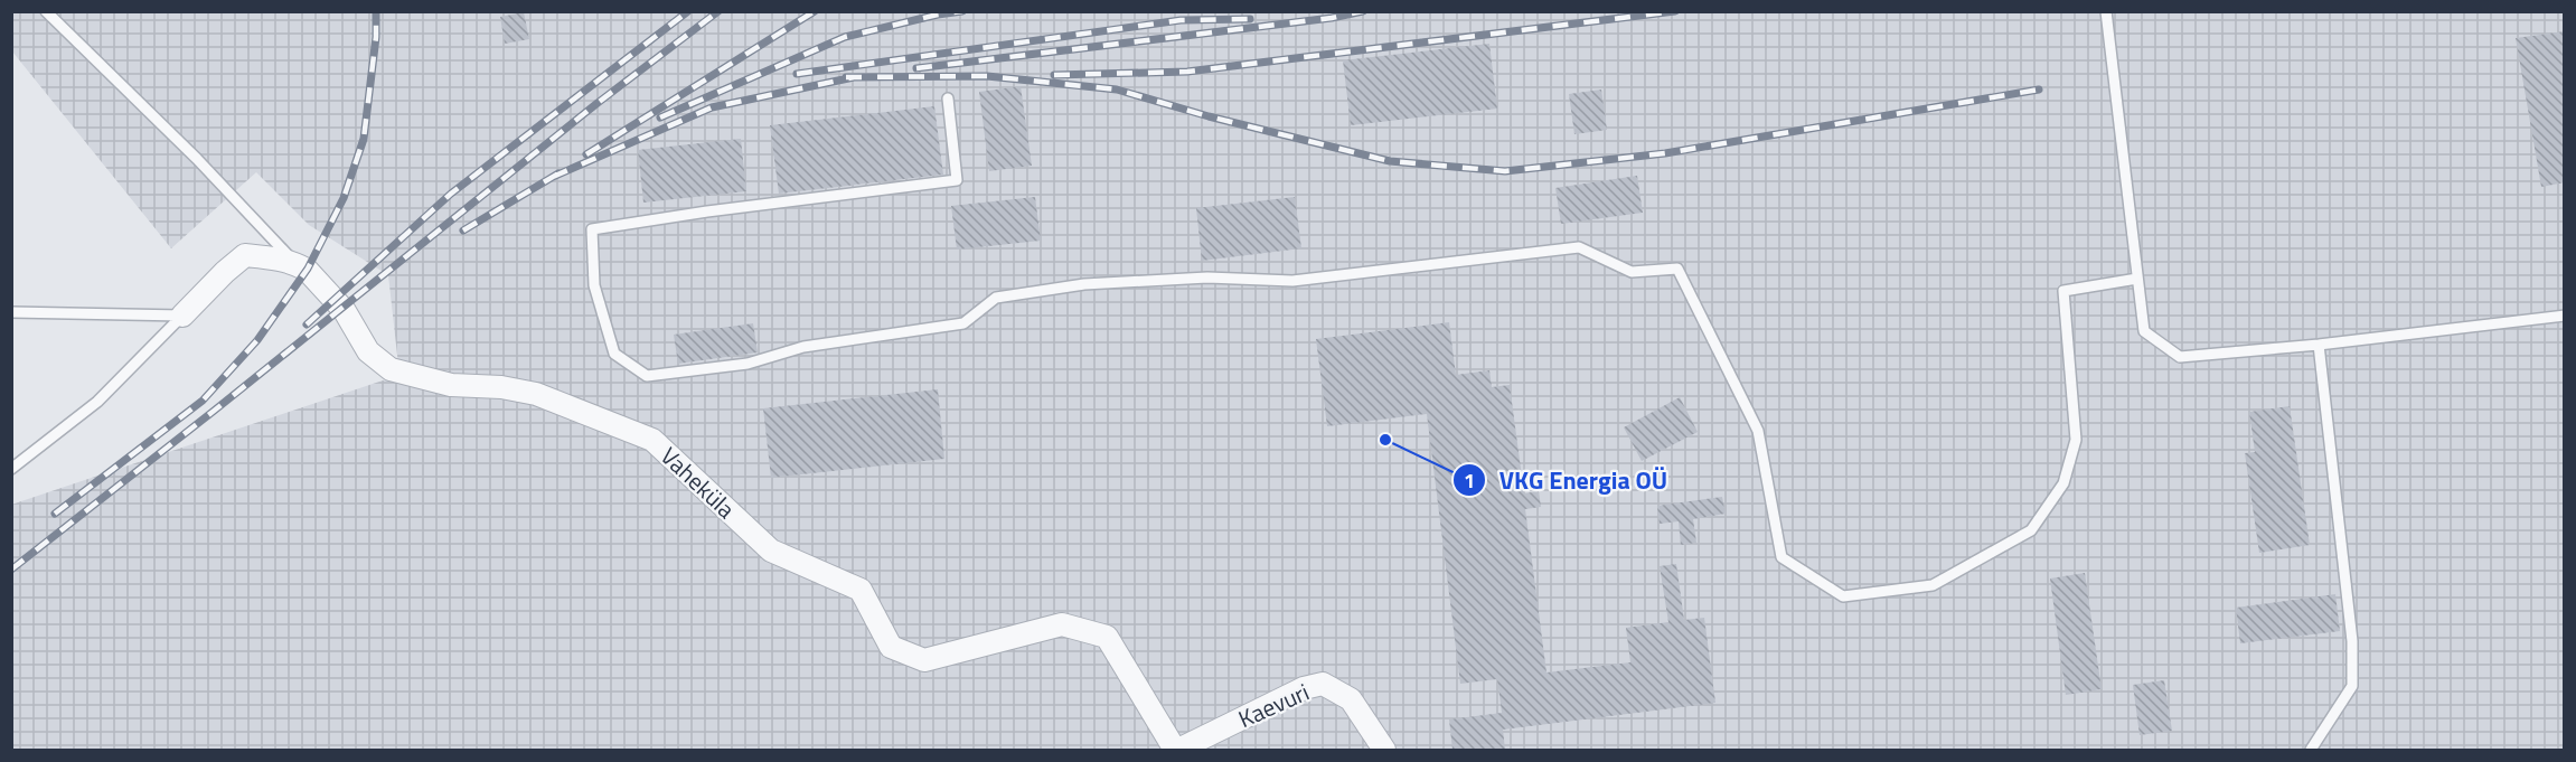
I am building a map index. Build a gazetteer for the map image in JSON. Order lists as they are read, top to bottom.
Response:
{
  "streets": {
    "street": ["Vaheküla", "Kaevuri"]
  },
  "crossings": [
    ["Vaheküla", "Kaevuri"]
  ],
  "places": ["VKG Energia OÜ"]
}
